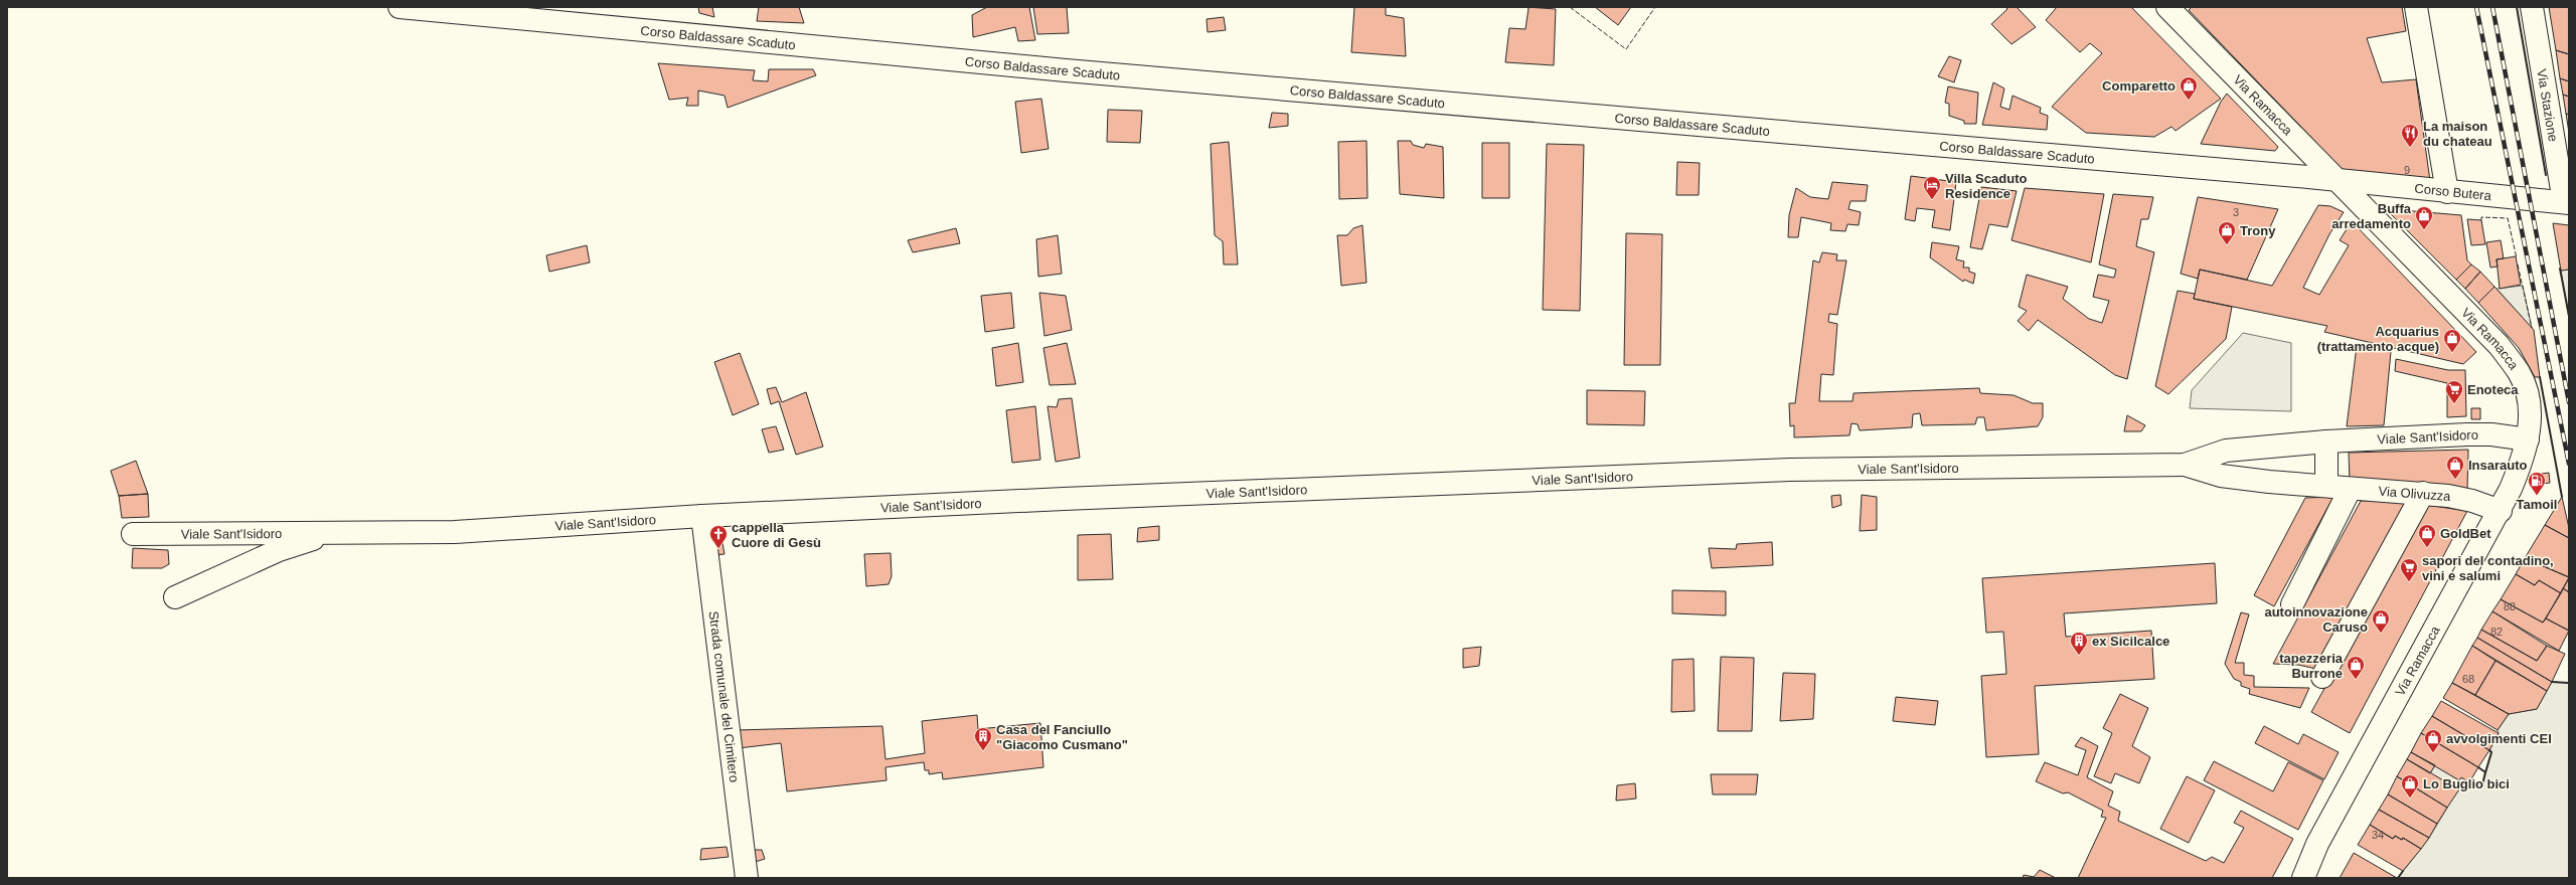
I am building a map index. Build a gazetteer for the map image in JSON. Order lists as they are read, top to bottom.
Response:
{
  "streets": {
    "street": [
      "Corso Baldassare Scaduto",
      "Via Ramacca",
      "Via Stazione",
      "Corso Butera",
      "Viale Sant'Isidoro",
      "Via Olivuzza",
      "Strada comunale del Cimitero"
    ]
  },
  "crossings": [
    ["Corso Baldassare Scaduto", "Via Ramacca"],
    ["Corso Baldassare Scaduto", "Corso Butera"],
    ["Via Ramacca", "Corso Butera"],
    ["Via Ramacca", "Viale Sant'Isidoro"],
    ["Via Ramacca", "Via Olivuzza"],
    ["Via Stazione", "Corso Butera"],
    ["Viale Sant'Isidoro", "Via Olivuzza"],
    ["Viale Sant'Isidoro", "Strada comunale del Cimitero"]
  ],
  "places": {
    "shop": [
      "Comparetto",
      "Buffa arredamento",
      "Trony",
      "Acquarius (trattamento acque)",
      "Insarauto",
      "GoldBet",
      "autoinnovazione Caruso",
      "tapezzeria Burrone",
      "avvolgimenti CEI",
      "Lo Buglio bici"
    ],
    "restaurant": ["La maison du chateau"],
    "hotel": ["Villa Scaduto Residence"],
    "supermarket": ["Enoteca", "sapori del contadino, vini e salumi"],
    "fuel station": ["Tamoil"],
    "church": ["cappella Cuore di Gesù"],
    "building": ["ex Sicilcalce", "Casa del Fanciullo \"Giacomo Cusmano\""]
  },
  "house_numbers": [
    "9",
    "3",
    "88",
    "82",
    "68",
    "34"
  ]
}
